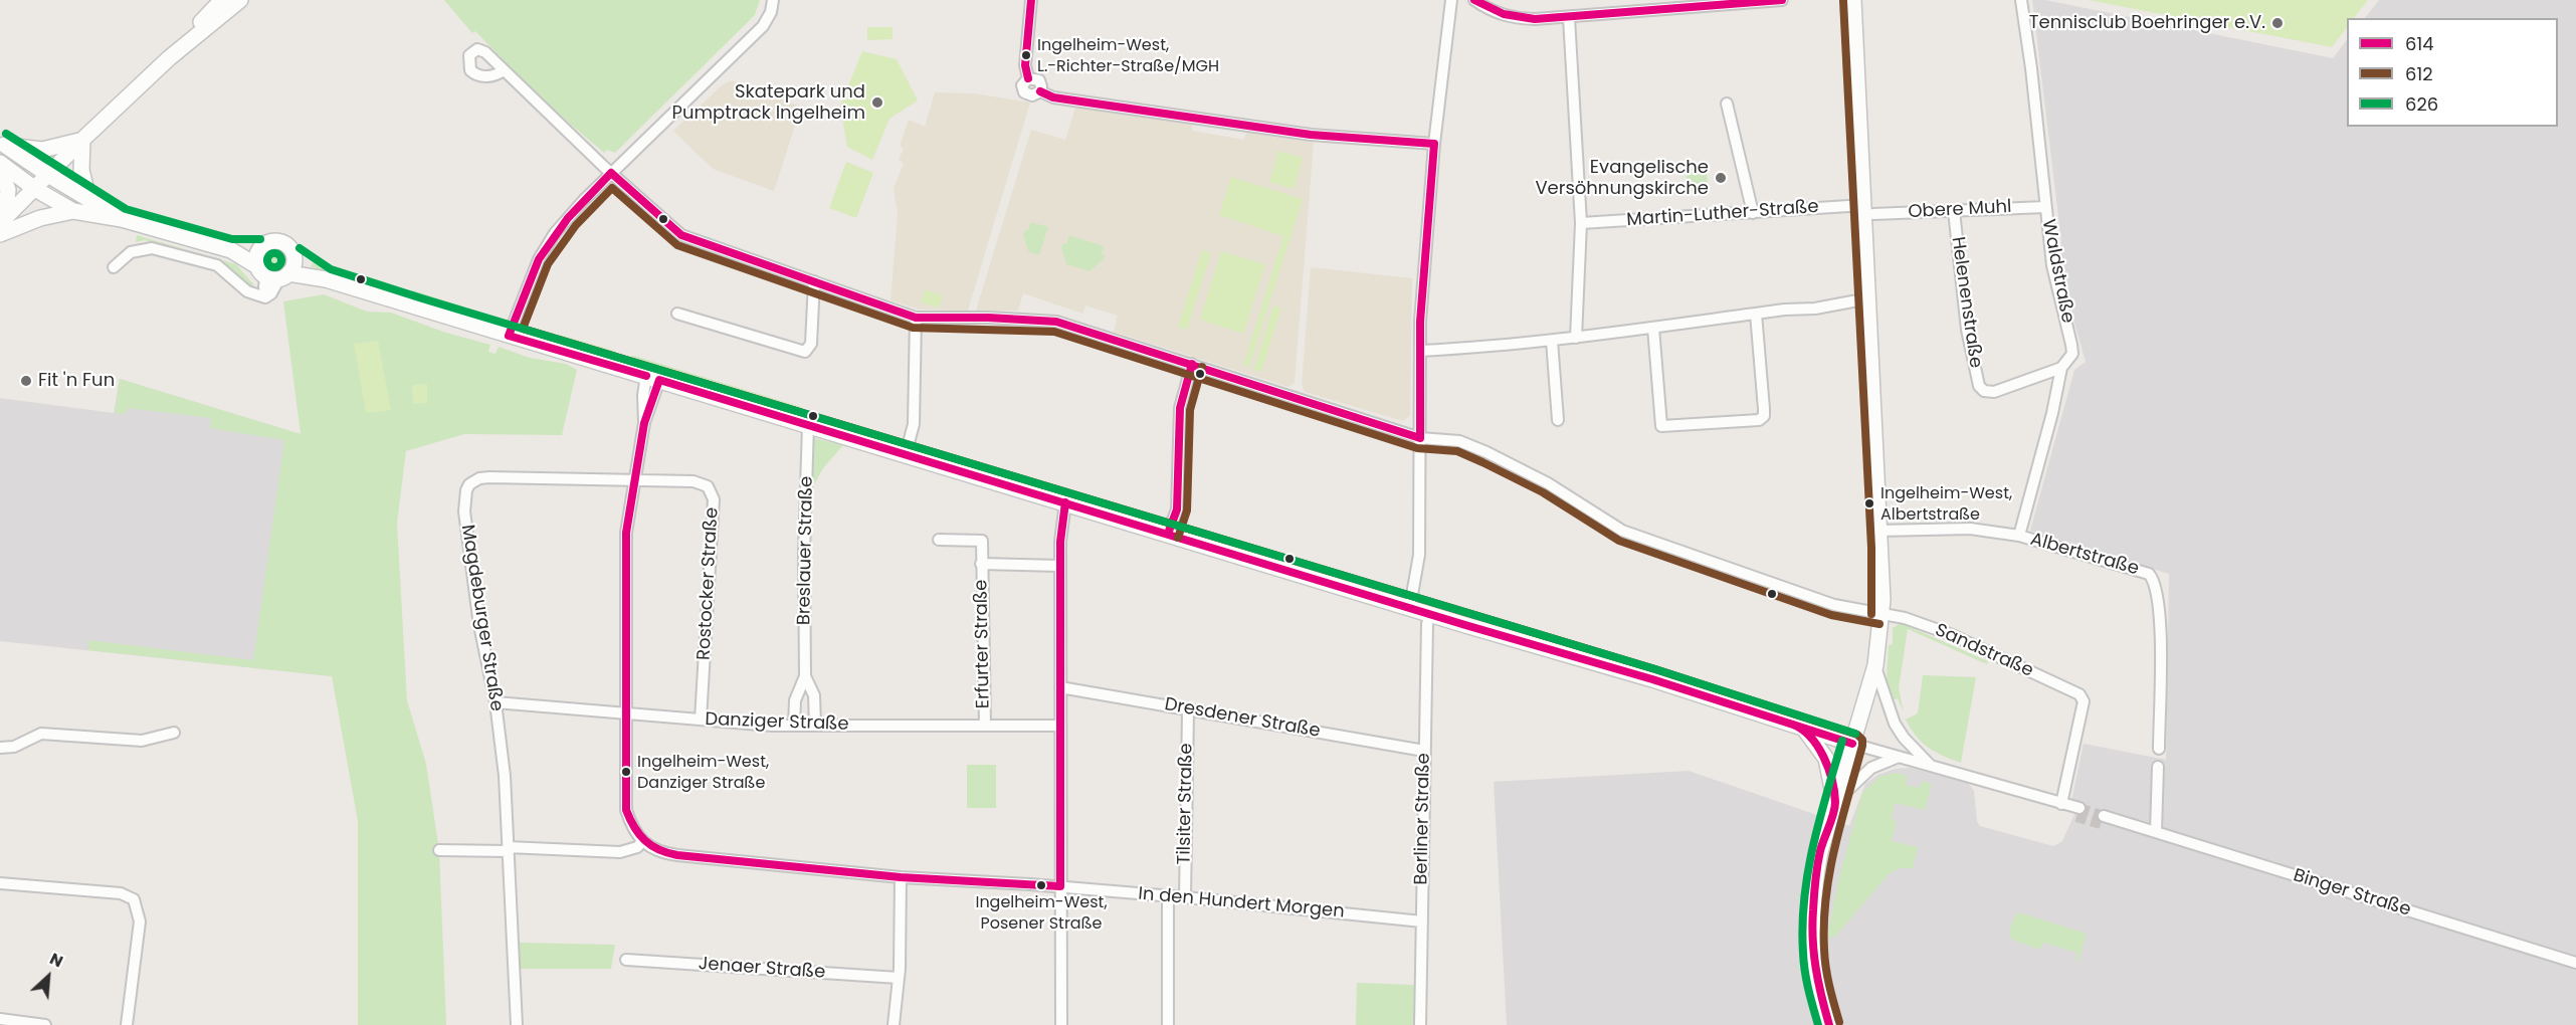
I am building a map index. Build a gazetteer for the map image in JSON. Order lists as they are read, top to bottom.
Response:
{
  "streets": {
    "street": [
      "Obere Muhl",
      "Martin-Luther-Straße",
      "Waldstraße",
      "Helenenstraße",
      "Breslauer Straße",
      "Albertstraße",
      "Rostocker Straße",
      "Magdeburger Straße",
      "Erfurter Straße",
      "Sandstraße",
      "Dresdener Straße",
      "Danziger Straße",
      "Tilsiter Straße",
      "Berliner Straße",
      "Binger Straße",
      "In den Hundert Morgen",
      "Jenaer Straße"
    ]
  },
  "crossings": [
    ["Obere Muhl", "Martin-Luther-Straße"],
    ["Obere Muhl", "Waldstraße"],
    ["Obere Muhl", "Helenenstraße"],
    ["Waldstraße", "Helenenstraße"],
    ["Waldstraße", "Albertstraße"],
    ["Breslauer Straße", "Danziger Straße"],
    ["Rostocker Straße", "Magdeburger Straße"],
    ["Rostocker Straße", "Danziger Straße"],
    ["Magdeburger Straße", "Danziger Straße"],
    ["Erfurter Straße", "Danziger Straße"],
    ["Dresdener Straße", "Tilsiter Straße"],
    ["Dresdener Straße", "Berliner Straße"],
    ["Tilsiter Straße", "In den Hundert Morgen"],
    ["Berliner Straße", "In den Hundert Morgen"]
  ],
  "places": [
    "Tennisclub Boehringer e.V.",
    "Ingelheim-West, L.-Richter-Straße/MGH",
    "Skatepark und Pumptrack Ingelheim",
    "Evangelische Versöhnungskirche",
    "Fit 'n Fun",
    "Ingelheim-West, Albertstraße",
    "Ingelheim-West, Danziger Straße",
    "Ingelheim-West, Posener Straße"
  ],
  "lines": ["transit line 614", "transit line 612", "transit line 626"],
  "legend": ["614", "612", "626"],
  "north": "top right"
}
